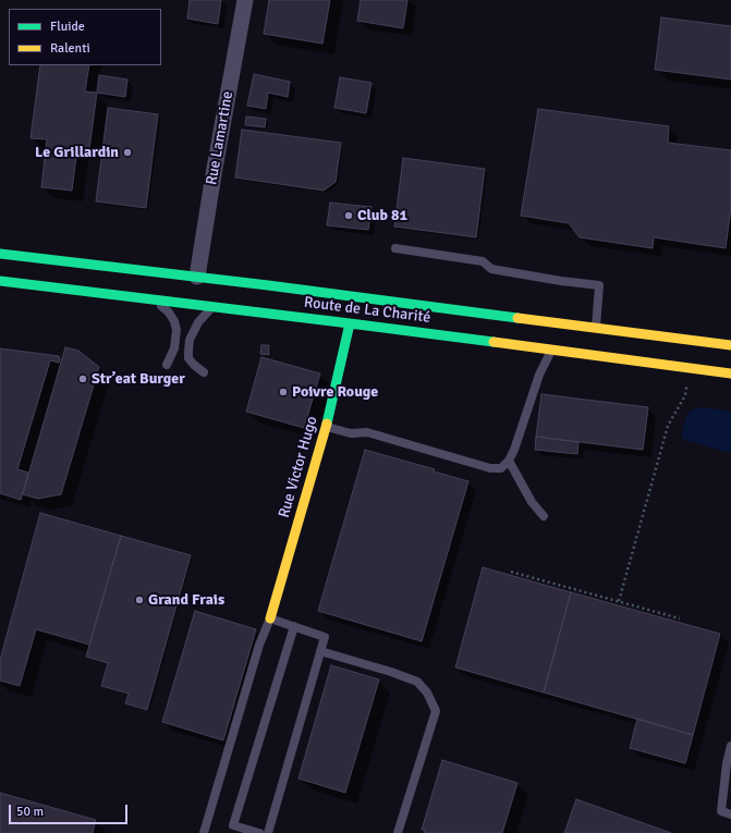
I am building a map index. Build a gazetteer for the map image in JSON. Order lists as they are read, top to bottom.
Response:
{
  "streets": {
    "main road": ["Route de La Charité", "Rue Victor Hugo"],
    "street": ["Rue Lamartine"]
  },
  "crossings": [
    ["Rue Lamartine", "Route de La Charité"],
    ["Route de La Charité", "Rue Victor Hugo"]
  ],
  "places": [
    "Le Grillardin",
    "Club 81",
    "Str’eat Burger",
    "Poivre Rouge",
    "Grand Frais"
  ],
  "legend": ["Fluide", "Ralenti"],
  "scale_bar": "50 m"
}
